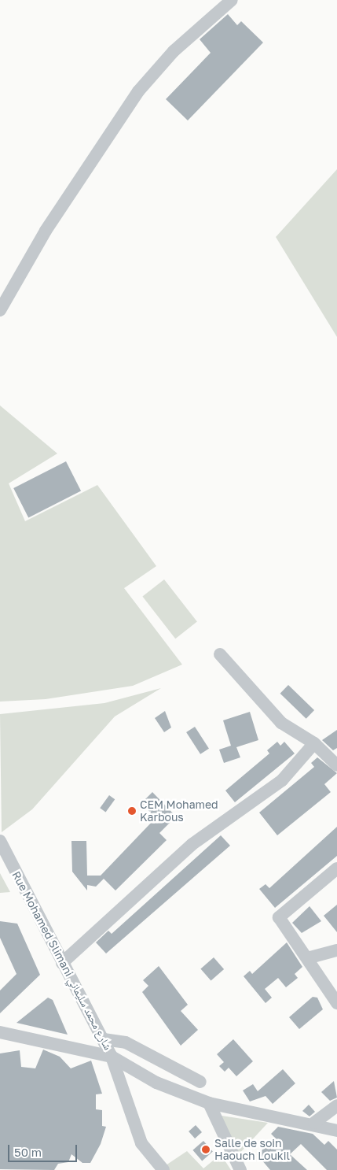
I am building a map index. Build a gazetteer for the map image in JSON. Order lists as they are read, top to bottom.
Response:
{
  "streets": {
    "street": ["Rue Mohamed Slimani شارع محمد سليماني"]
  },
  "places": ["CEM Mohamed Karbous", "Salle de soin Haouch Loukil"],
  "scale_bar": "50 m"
}
